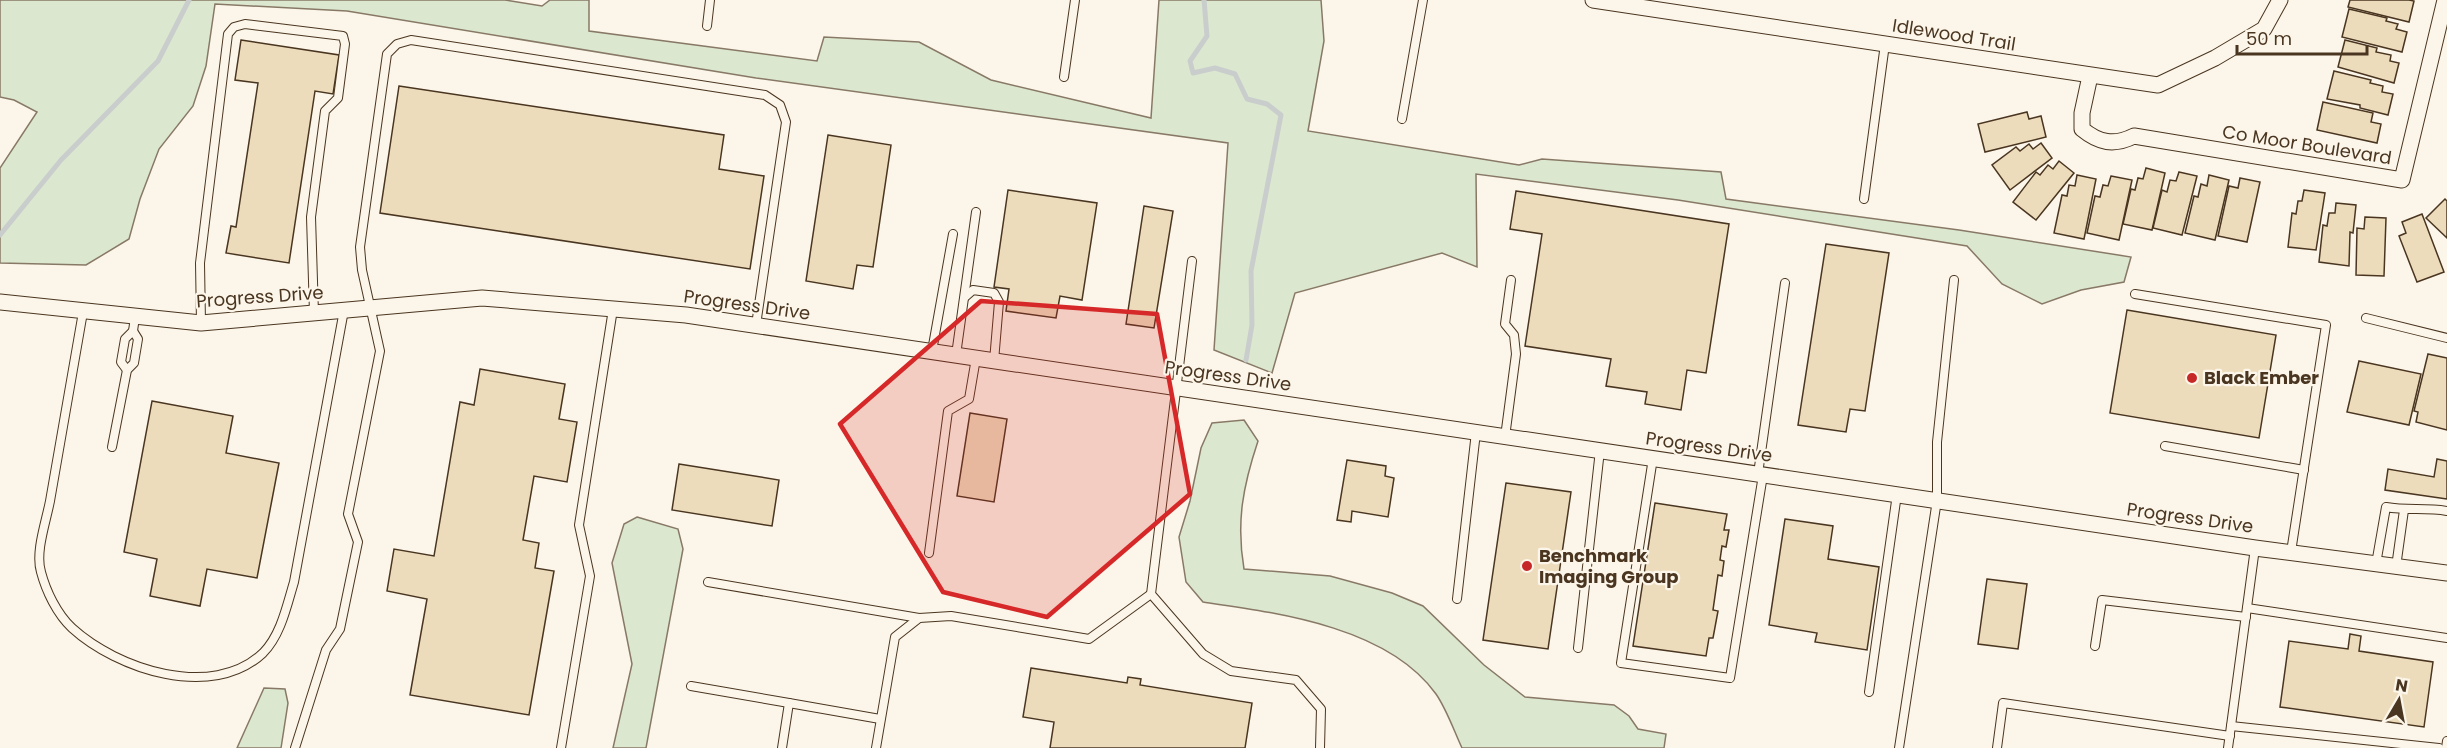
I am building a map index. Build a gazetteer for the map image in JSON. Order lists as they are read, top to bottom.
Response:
{
  "streets": {
    "street": ["Idlewood Trail", "Co Moor Boulevard", "Progress Drive"]
  },
  "crossings": [
    ["Idlewood Trail", "Co Moor Boulevard"]
  ],
  "places": ["Black Ember", "Benchmark Imaging Group"],
  "scale_bar": "50 m",
  "north": "top"
}
